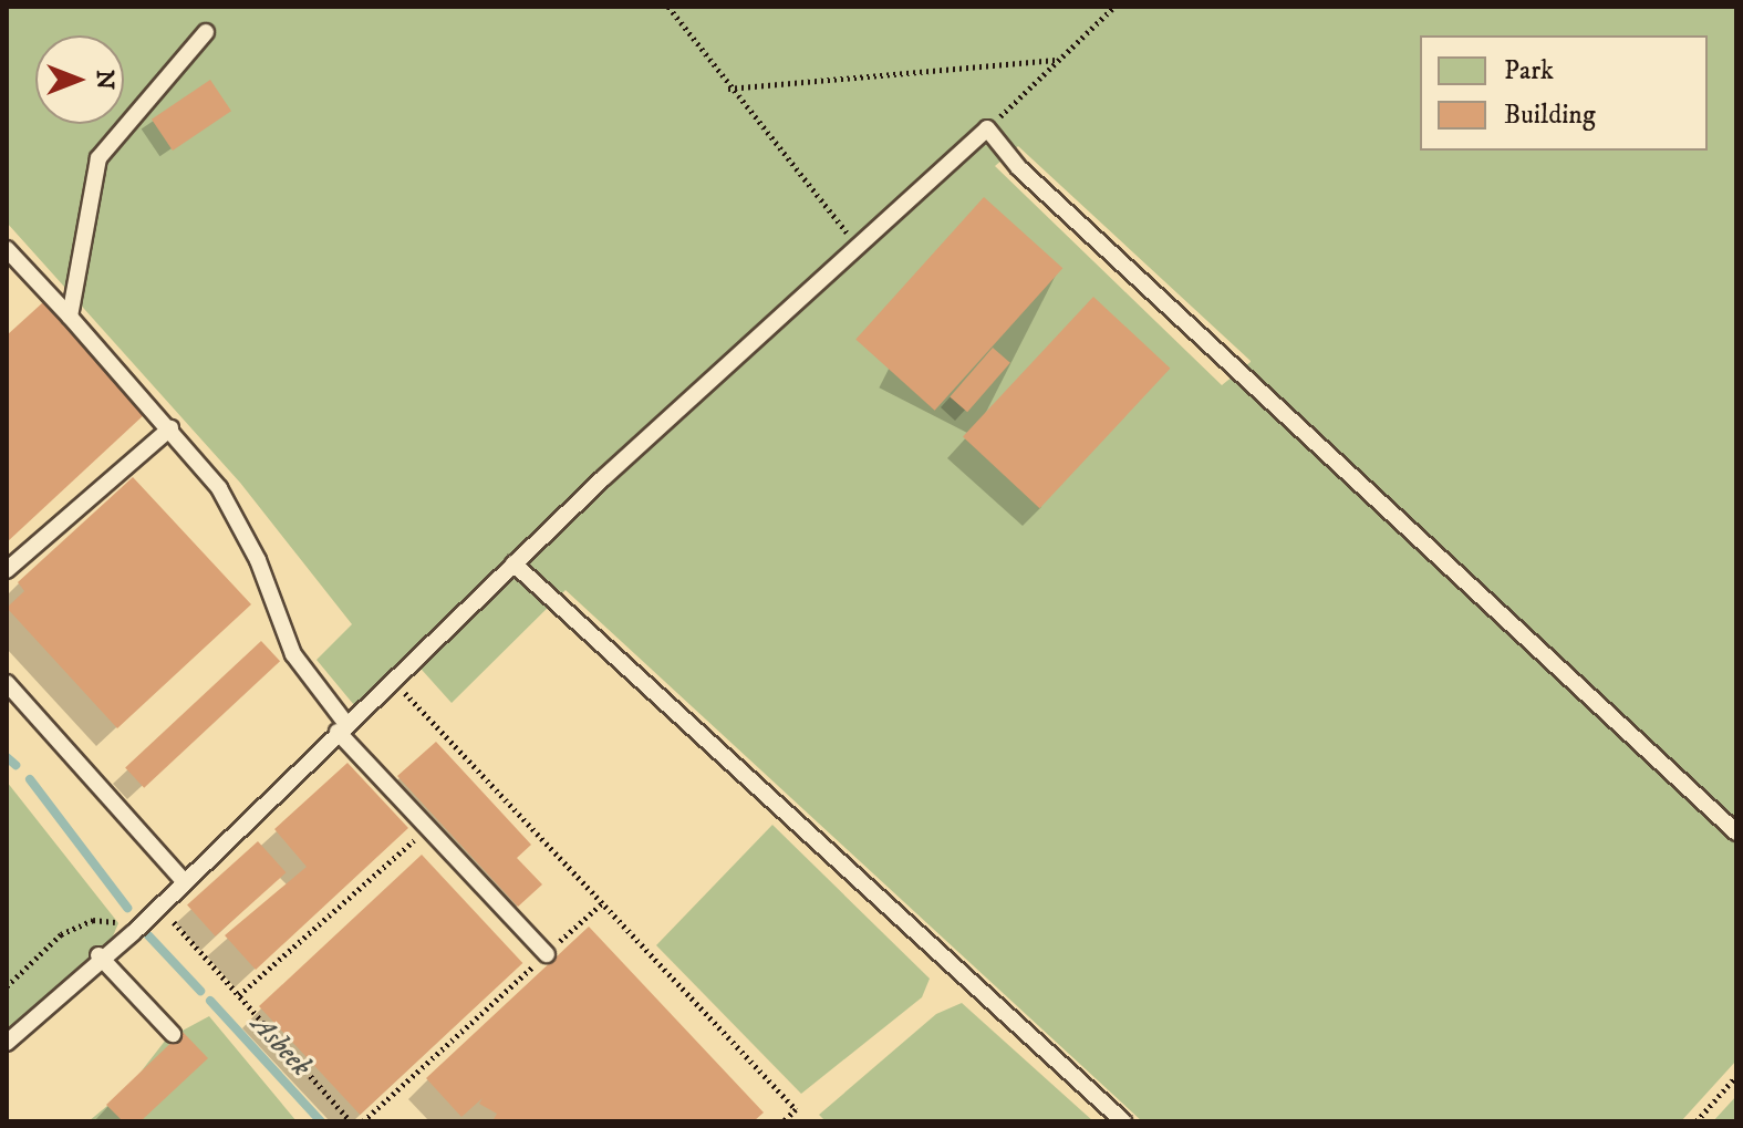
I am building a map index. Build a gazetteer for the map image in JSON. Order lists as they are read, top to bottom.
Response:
{
  "water": ["Asbeek"],
  "legend": ["Park", "Building"],
  "north": "right"
}
